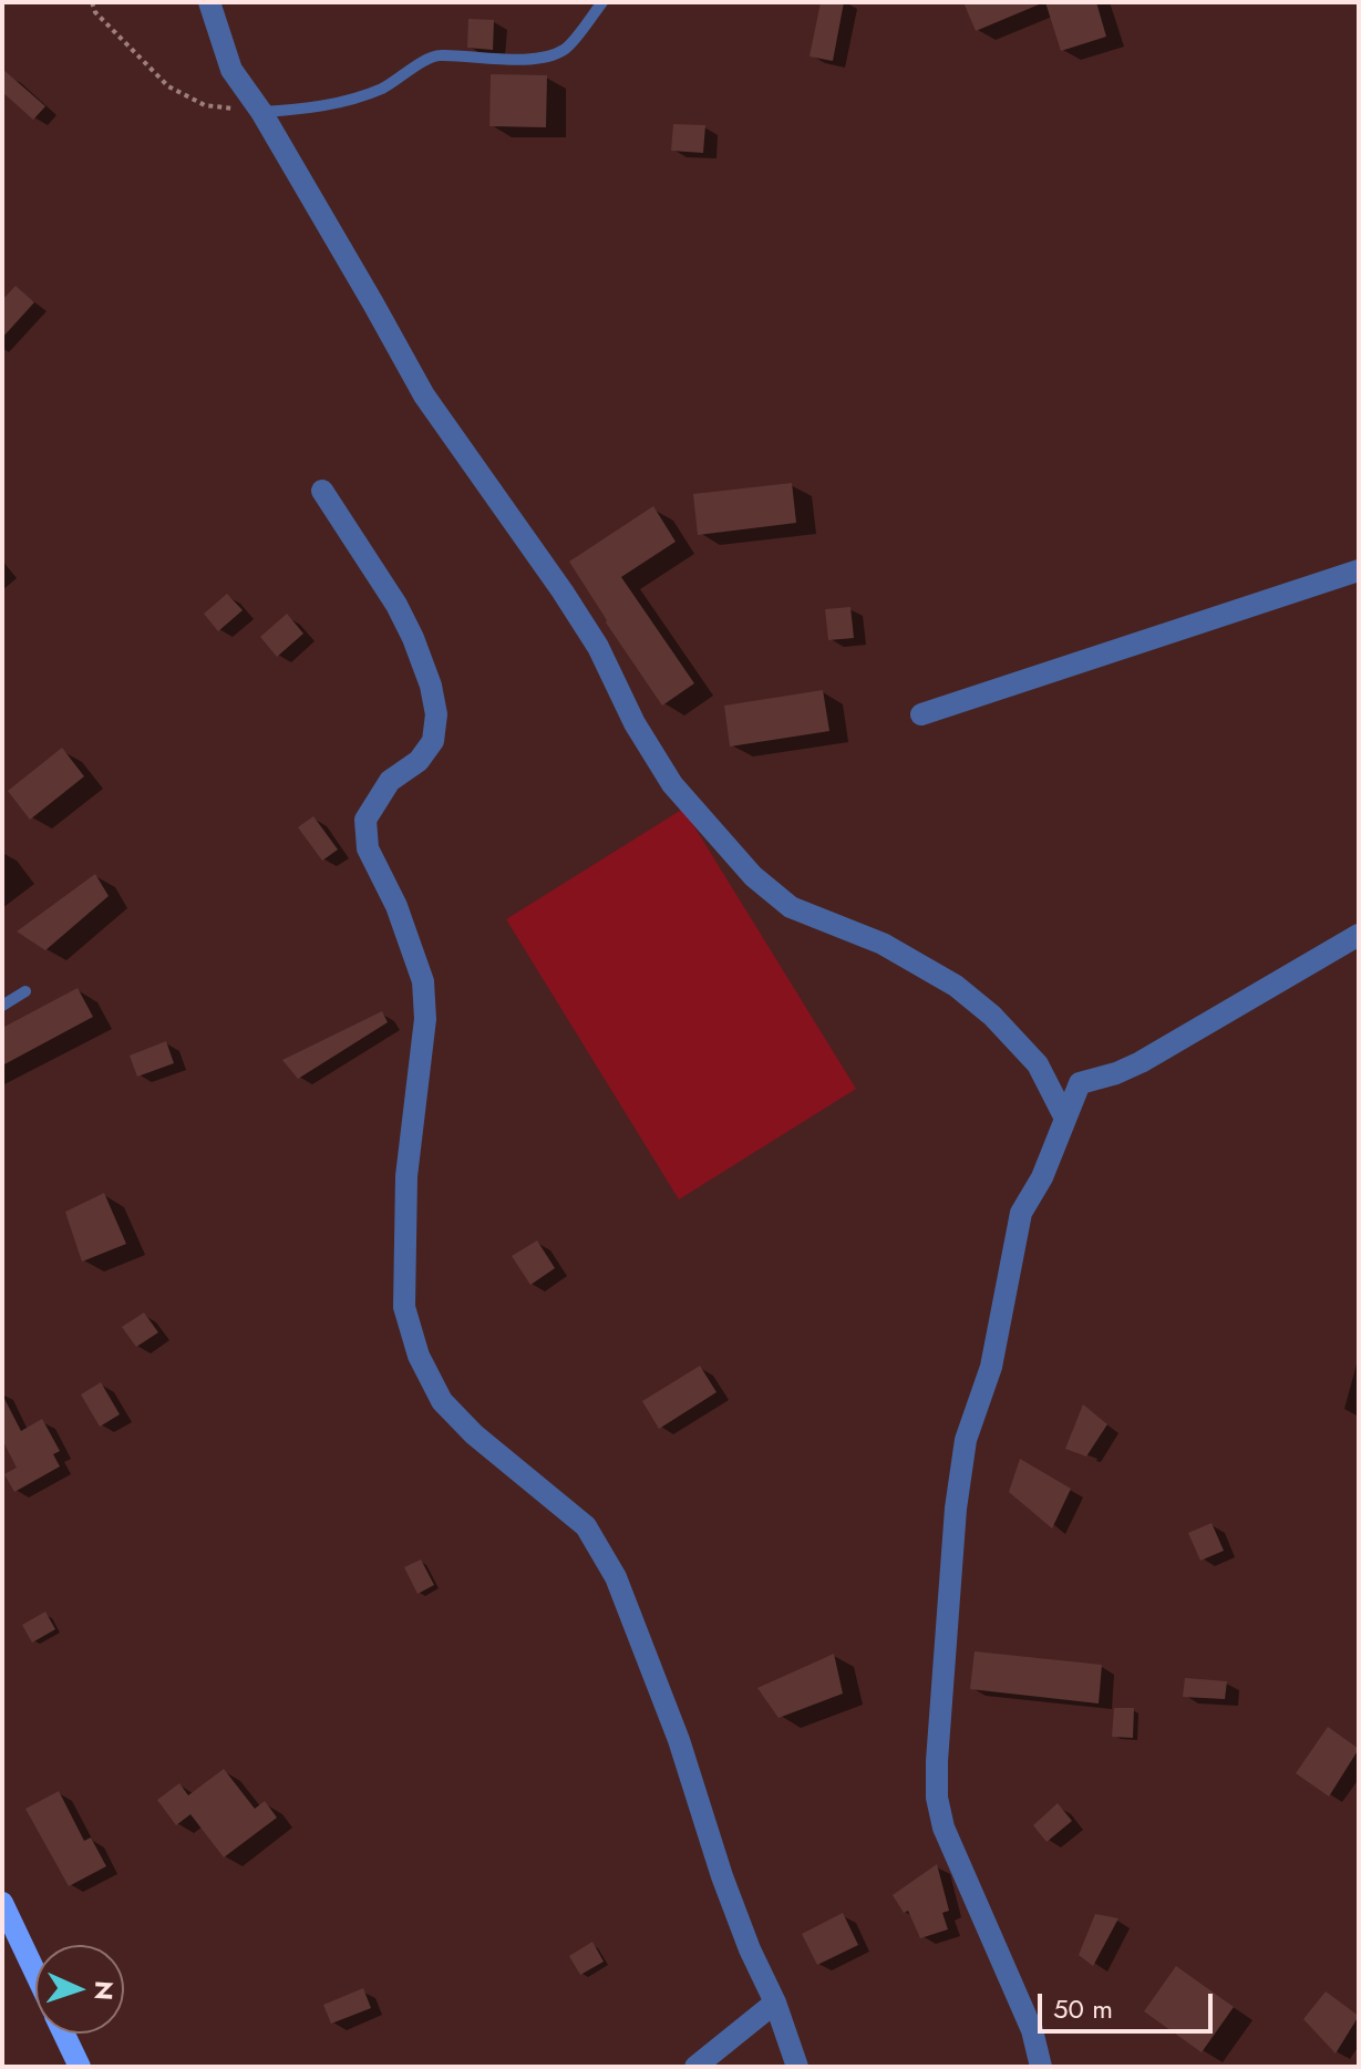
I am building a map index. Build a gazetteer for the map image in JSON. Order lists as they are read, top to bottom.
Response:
{
  "scale_bar": "50 m",
  "north": "right"
}
